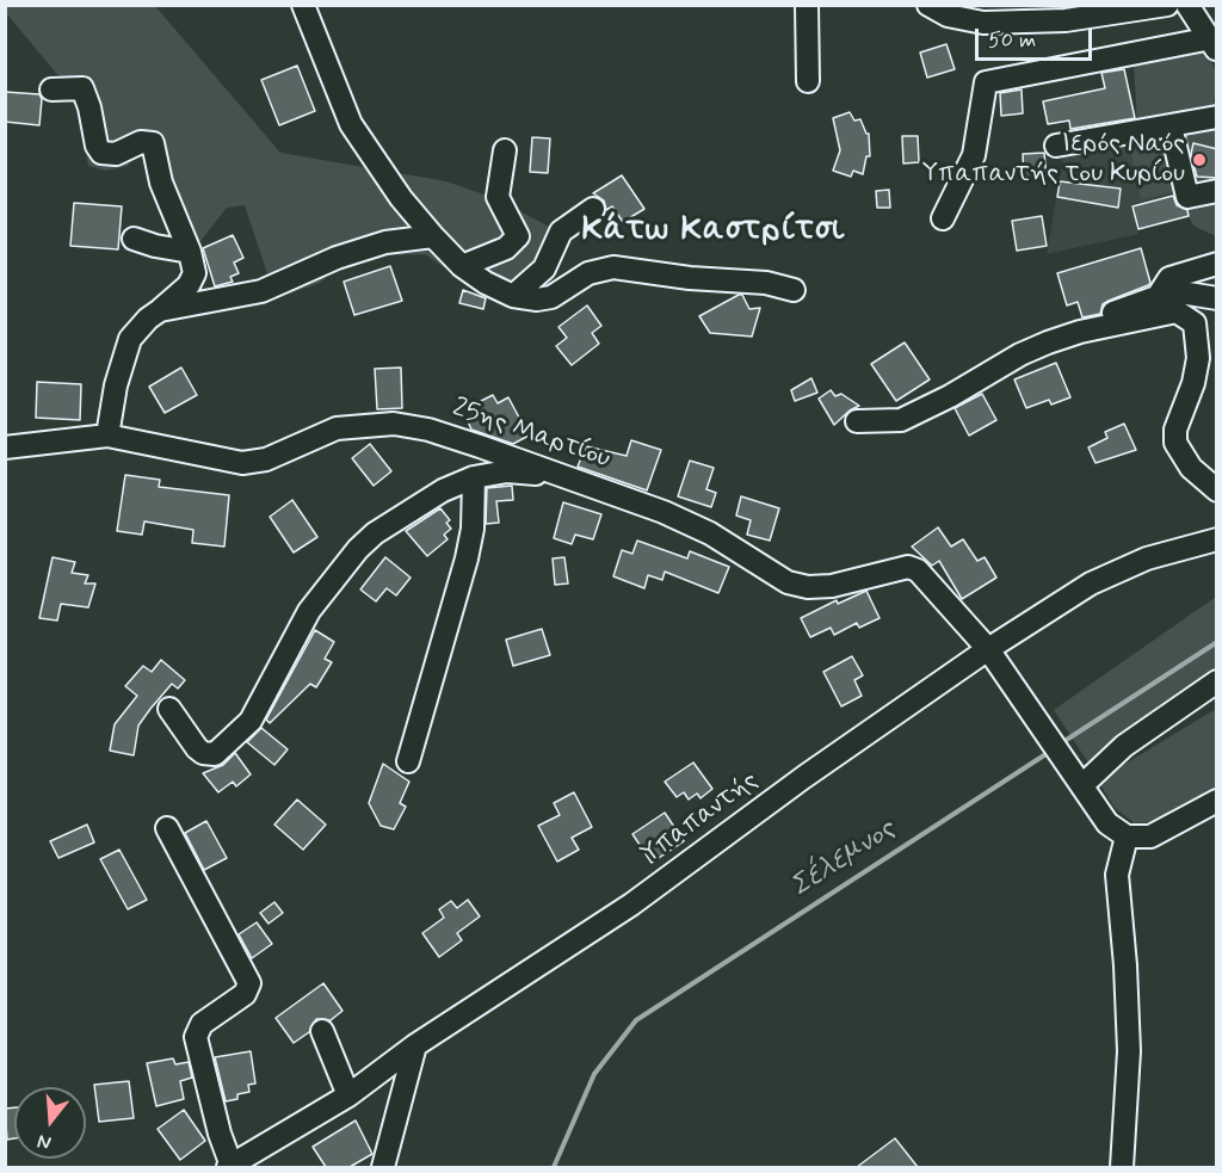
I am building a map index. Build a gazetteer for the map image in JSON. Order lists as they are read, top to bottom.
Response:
{
  "streets": {
    "street": ["25ης Μαρτίου", "Υπαπαντής"]
  },
  "crossings": [
    ["25ης Μαρτίου", "Υπαπαντής"]
  ],
  "districts": ["Κάτω Καστρίτσι"],
  "water": ["Σέλεμνος"],
  "places": ["Ιερός Ναός Υπαπαντής του Κυρίου"],
  "scale_bar": "50 m",
  "north": "bottom"
}
